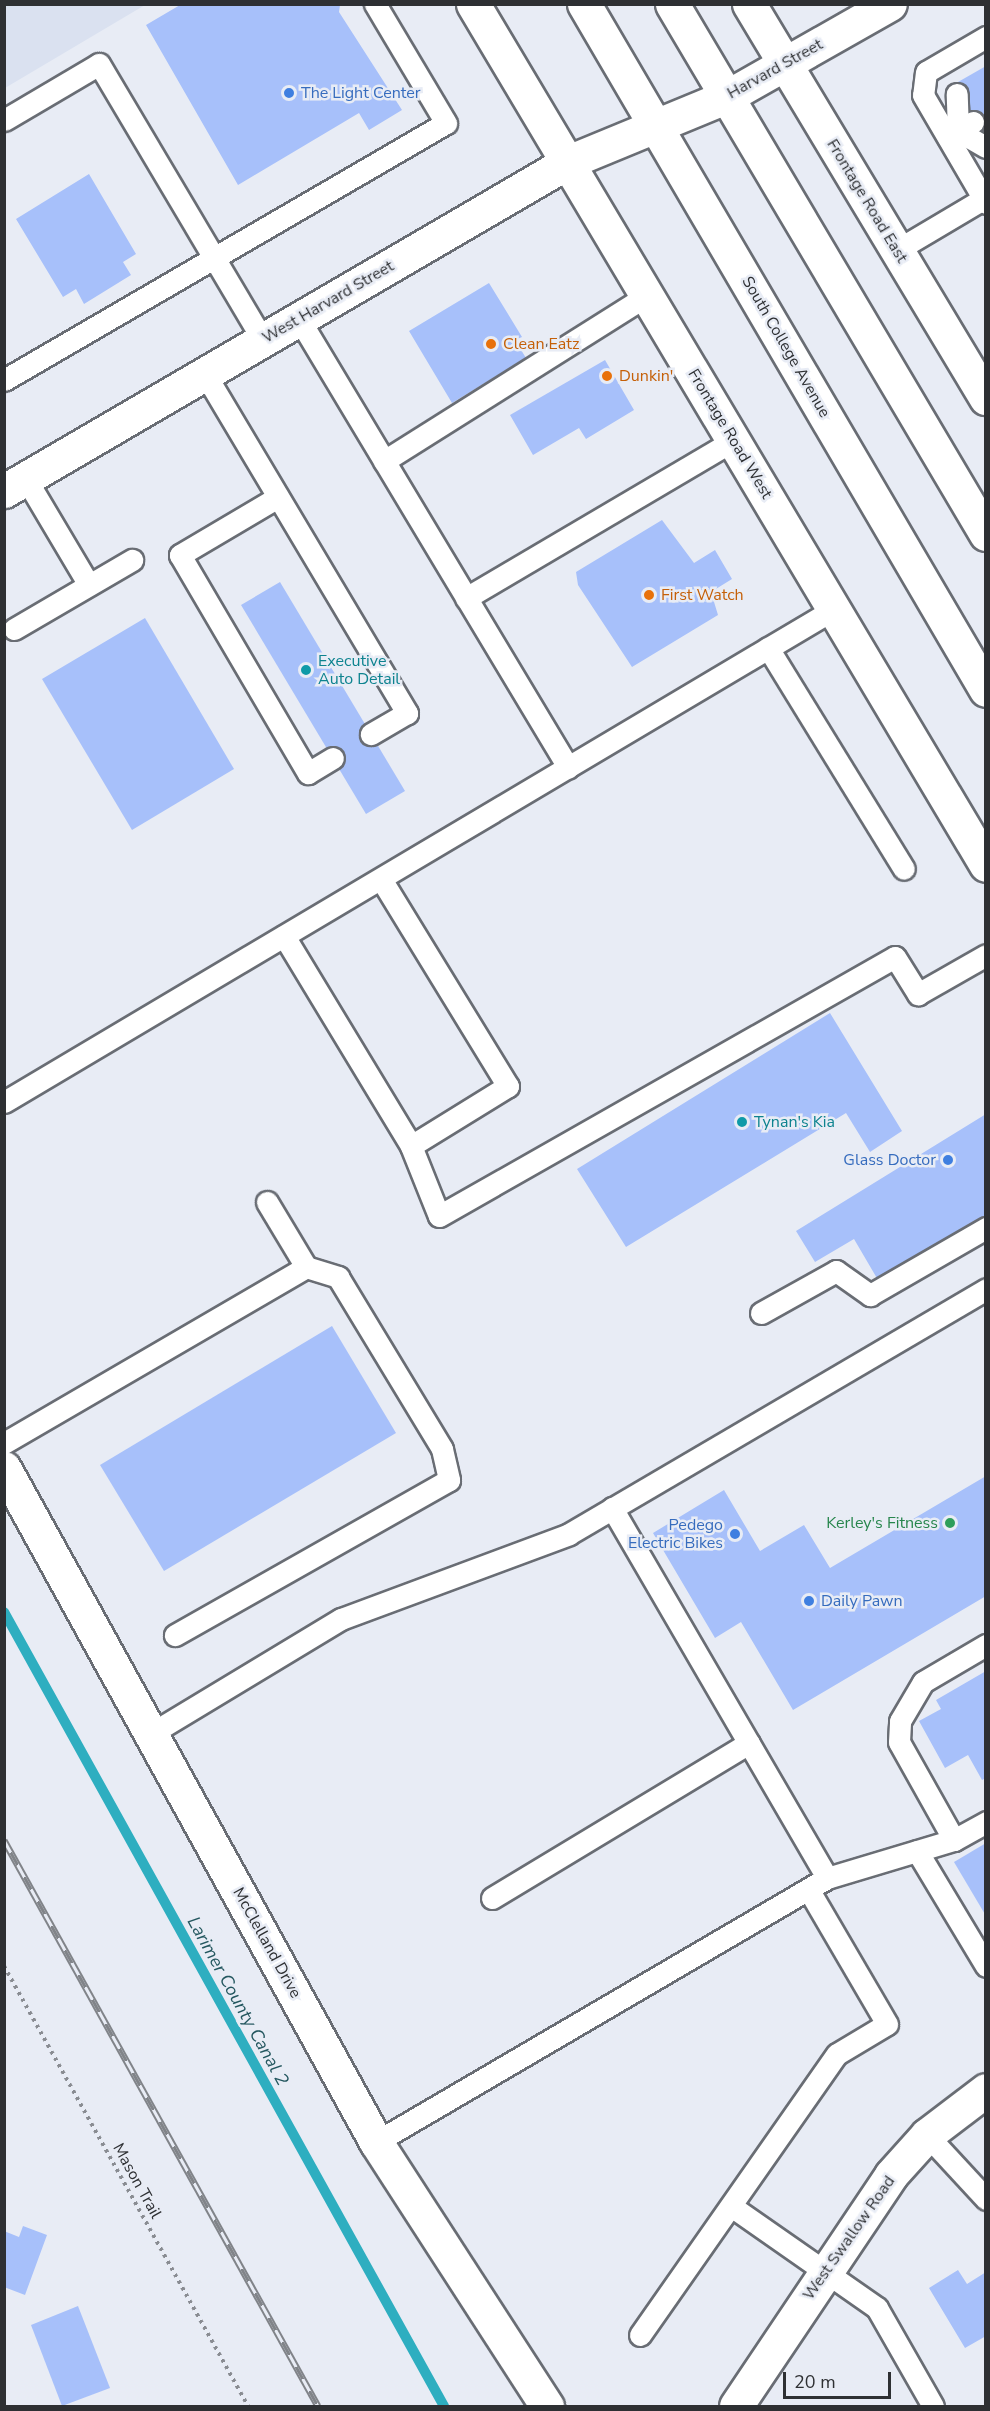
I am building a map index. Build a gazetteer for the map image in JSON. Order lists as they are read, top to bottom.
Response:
{
  "streets": {
    "main road": [
      "Harvard Street",
      "Frontage Road East",
      "West Harvard Street",
      "South College Avenue",
      "Frontage Road West",
      "McClelland Drive",
      "West Swallow Road"
    ],
    "path": ["Mason Trail"]
  },
  "crossings": [
    ["Harvard Street", "Frontage Road East"],
    ["Harvard Street", "West Harvard Street"],
    ["Harvard Street", "South College Avenue"],
    ["West Harvard Street", "South College Avenue"],
    ["West Harvard Street", "Frontage Road West"]
  ],
  "water": ["Larimer County Canal 2"],
  "places": [
    "The Light Center",
    "Clean Eatz",
    "Dunkin'",
    "First Watch",
    "Executive Auto Detail",
    "Tynan's Kia",
    "Glass Doctor",
    "Kerley's Fitness",
    "Pedego Electric Bikes",
    "Daily Pawn"
  ],
  "scale_bar": "20 m"
}
